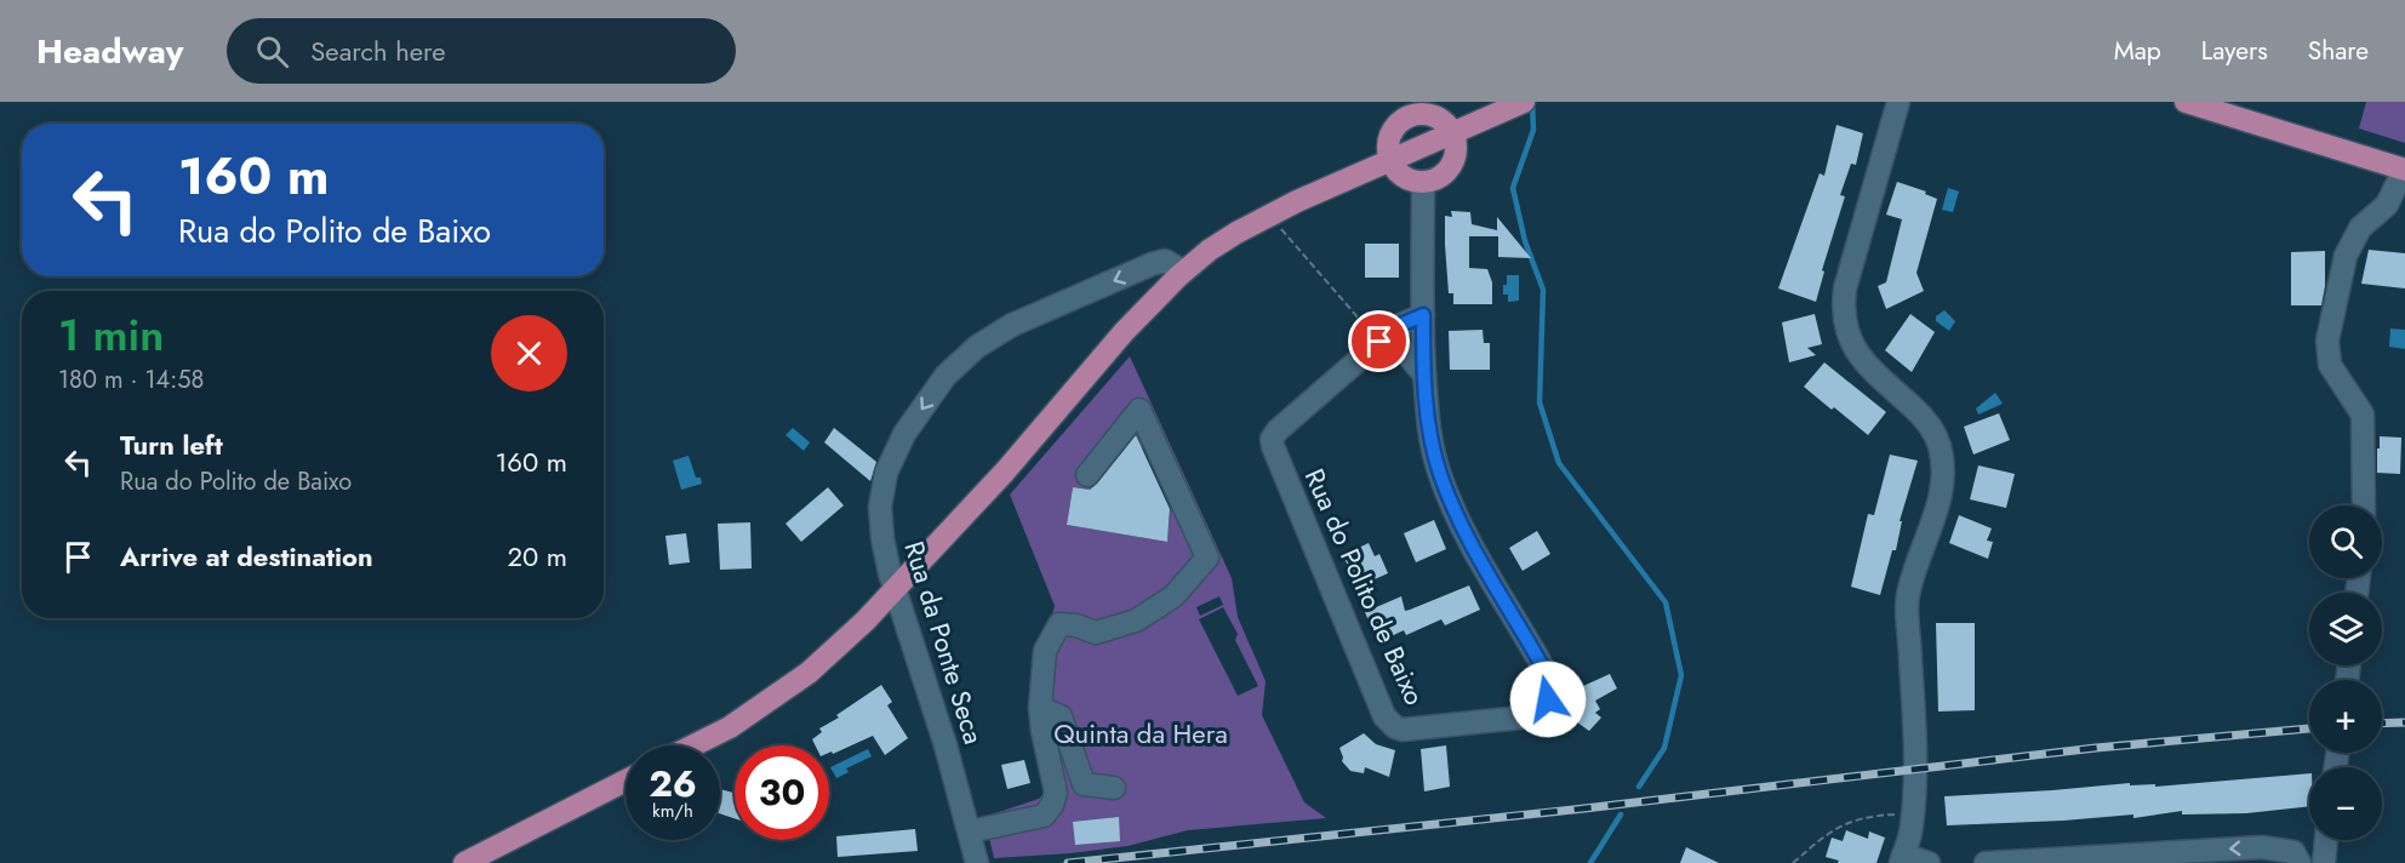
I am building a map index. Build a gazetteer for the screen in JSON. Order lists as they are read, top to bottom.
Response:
{
  "streets": {
    "street": ["Rua do Polito de Baixo", "Rua da Ponte Seca"]
  },
  "one_way": ["Rua da Ponte Seca"],
  "parks": ["Quinta da Hera"],
  "page": {
    "header": "Headway",
    "search": "Search here",
    "nav": ["Map", "Layers", "Share"],
    "turn": ["160 m", "Rua do Polito de Baixo"],
    "heading": ["1 min", "180 m · 14:58"],
    "list": [
      {
        "name": "Turn left",
        "note": "Rua do Polito de Baixo",
        "value": "160 m"
      },
      {
        "name": "Arrive at destination",
        "value": "20 m"
      }
    ],
    "map_buttons": ["+", "−"],
    "speed": "26 km/h",
    "limit": "30"
  }
}
